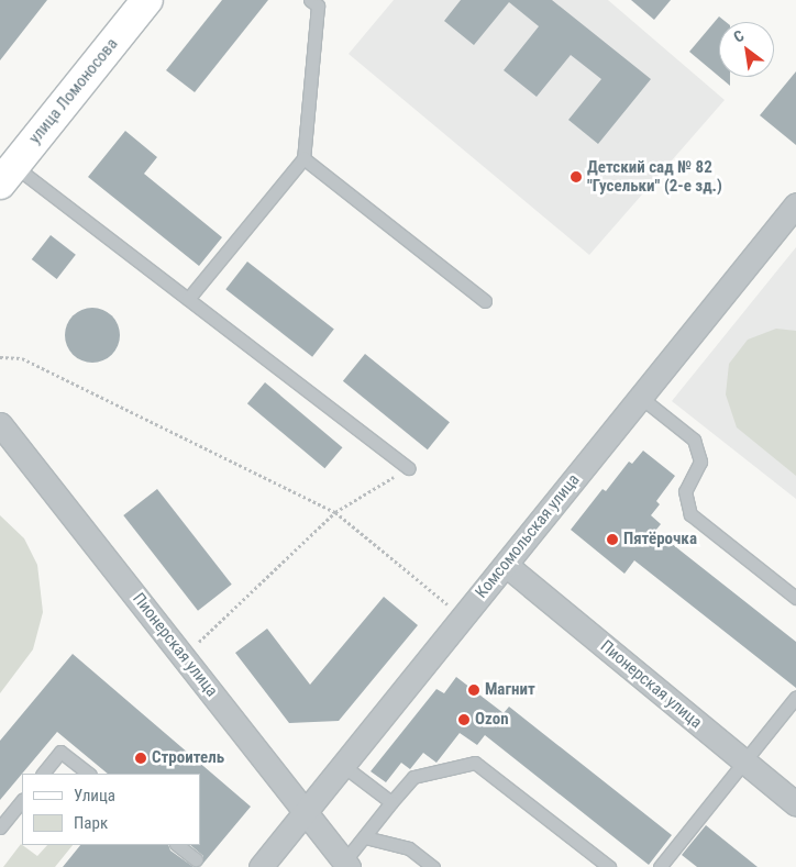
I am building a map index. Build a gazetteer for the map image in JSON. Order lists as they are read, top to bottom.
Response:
{
  "streets": {
    "street": ["улица Ломоносова", "Комсомольская улица", "Пионерская улица"]
  },
  "crossings": [
    ["Комсомольская улица", "Пионерская улица"]
  ],
  "places": [
    "Детский сад № 82 \"Гусельки\" (2-е зд.)",
    "Пятёрочка",
    "Магнит",
    "Ozon",
    "Строитель"
  ],
  "legend": ["Улица", "Парк"],
  "north": "top left"
}
